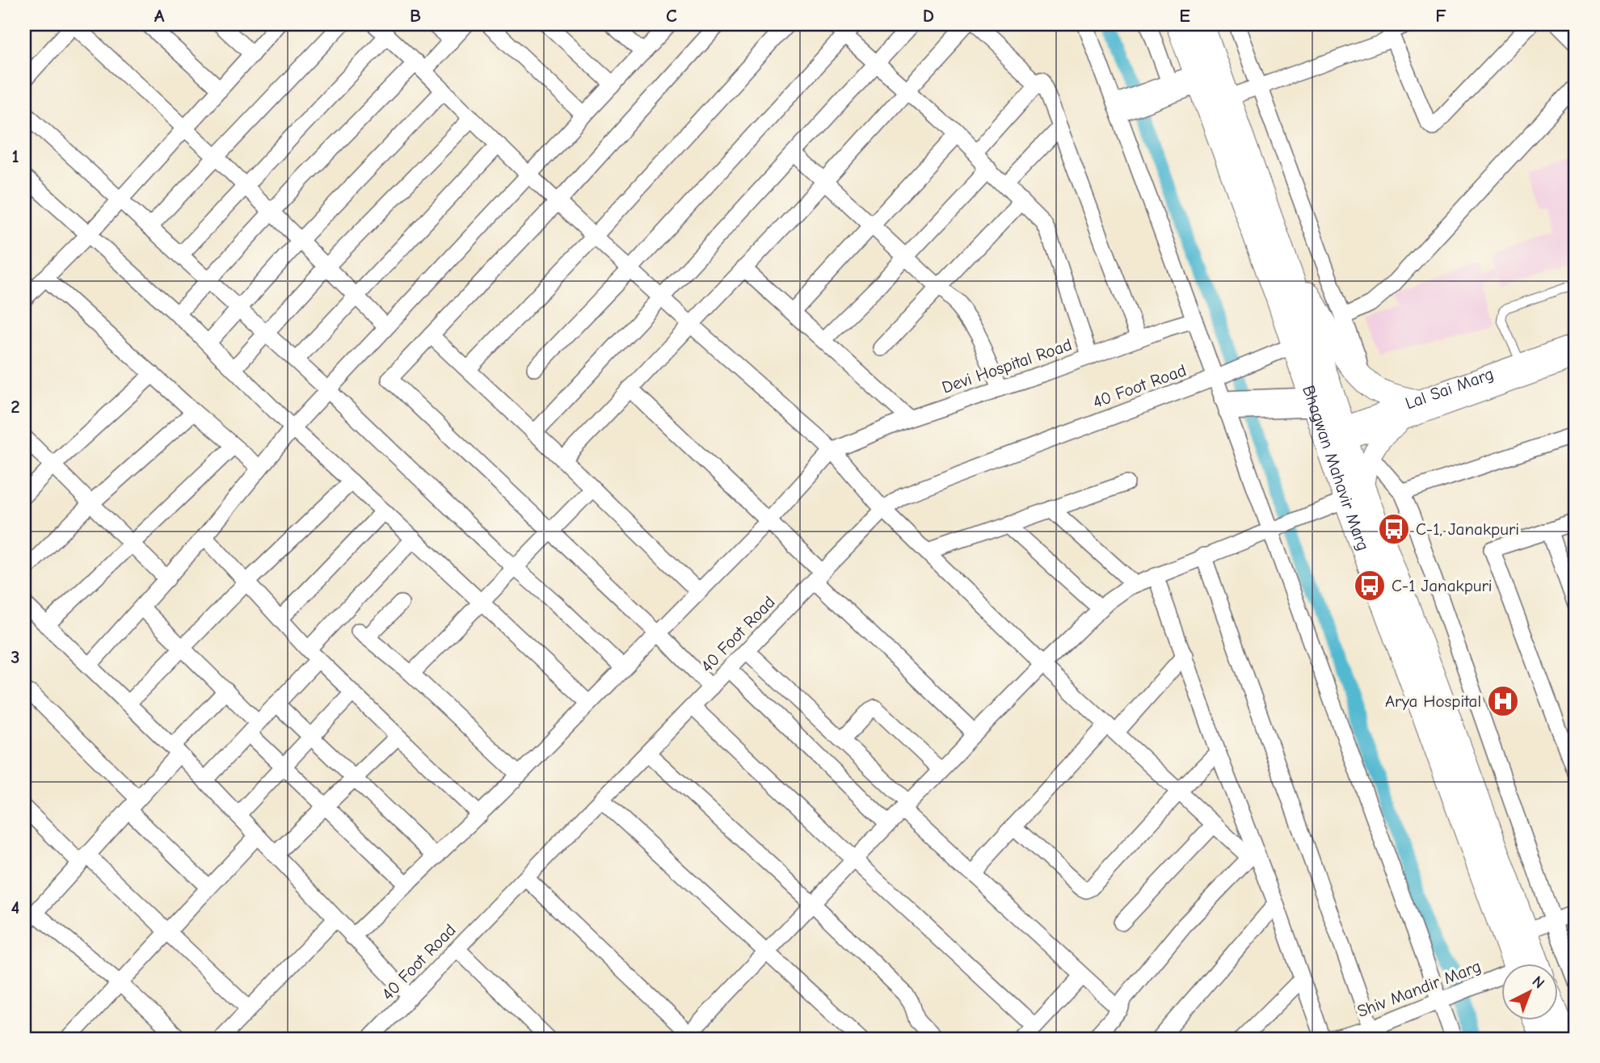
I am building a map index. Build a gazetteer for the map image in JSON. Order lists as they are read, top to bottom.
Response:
{
  "streets": {
    "main road": ["Bhagwan Mahavir Marg"],
    "street": [
      "Devi Hospital Road",
      "40 Foot Road",
      "Lal Sai Marg",
      "Shiv Mandir Marg"
    ]
  },
  "crossings": [
    ["40 Foot Road", "Bhagwan Mahavir Marg"],
    ["Lal Sai Marg", "Bhagwan Mahavir Marg"]
  ],
  "places": {
    "bus stop": ["C-1, Janakpuri", "C-1 Janakpuri"],
    "hospital": ["Arya Hospital"]
  },
  "north": "top right",
  "grid": {
    "columns": [
      "A",
      "B",
      "C",
      "D",
      "E",
      "F"
    ],
    "rows": [
      "1",
      "2",
      "3",
      "4"
    ]
  }
}
